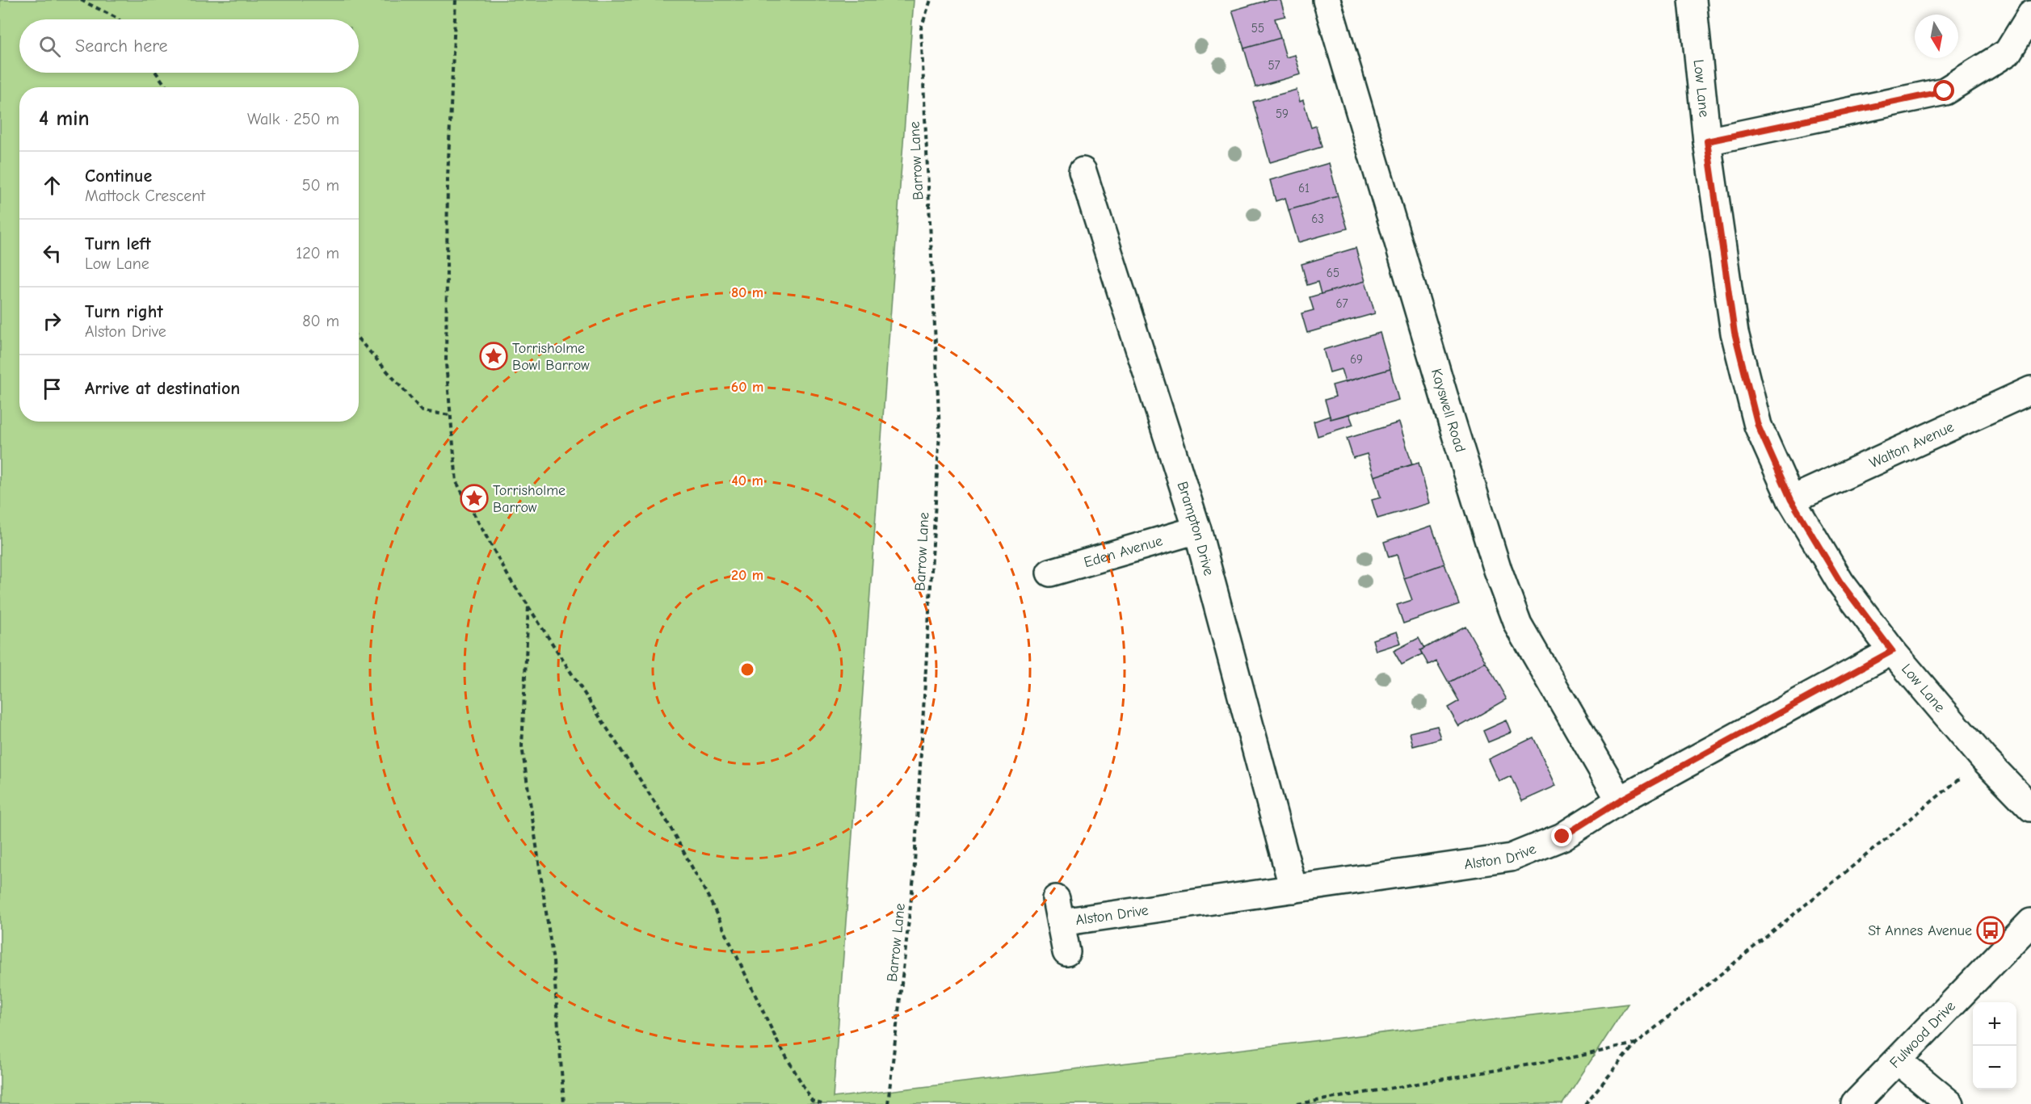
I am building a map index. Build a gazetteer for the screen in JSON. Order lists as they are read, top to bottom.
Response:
{
  "streets": {
    "street": [
      "Low Lane",
      "Kayswell Road",
      "Walton Avenue",
      "Brampton Drive",
      "Eden Avenue",
      "Alston Drive",
      "Fulwood Drive"
    ],
    "path": ["Barrow Lane"]
  },
  "crossings": [
    ["Low Lane", "Walton Avenue"],
    ["Low Lane", "Alston Drive"],
    ["Kayswell Road", "Alston Drive"],
    ["Brampton Drive", "Eden Avenue"],
    ["Brampton Drive", "Alston Drive"]
  ],
  "places": {
    "place": ["Torrisholme Bowl Barrow", "Torrisholme Barrow"],
    "bus stop": ["St Annes Avenue"]
  },
  "house_numbers": [
    "55",
    "57",
    "59",
    "61",
    "63",
    "65",
    "67",
    "69"
  ],
  "north": "bottom",
  "page": {
    "search": "Search here",
    "heading": ["4 min", "Walk · 250 m"],
    "list": [
      ["Continue", "Mattock Crescent", "50 m"],
      ["Turn left", "Low Lane", "120 m"],
      ["Turn right", "Alston Drive", "80 m"],
      "Arrive at destination"
    ],
    "map_buttons": ["+", "−"]
  },
  "rings": [
    "80 m",
    "60 m",
    "40 m",
    "20 m"
  ]
}
